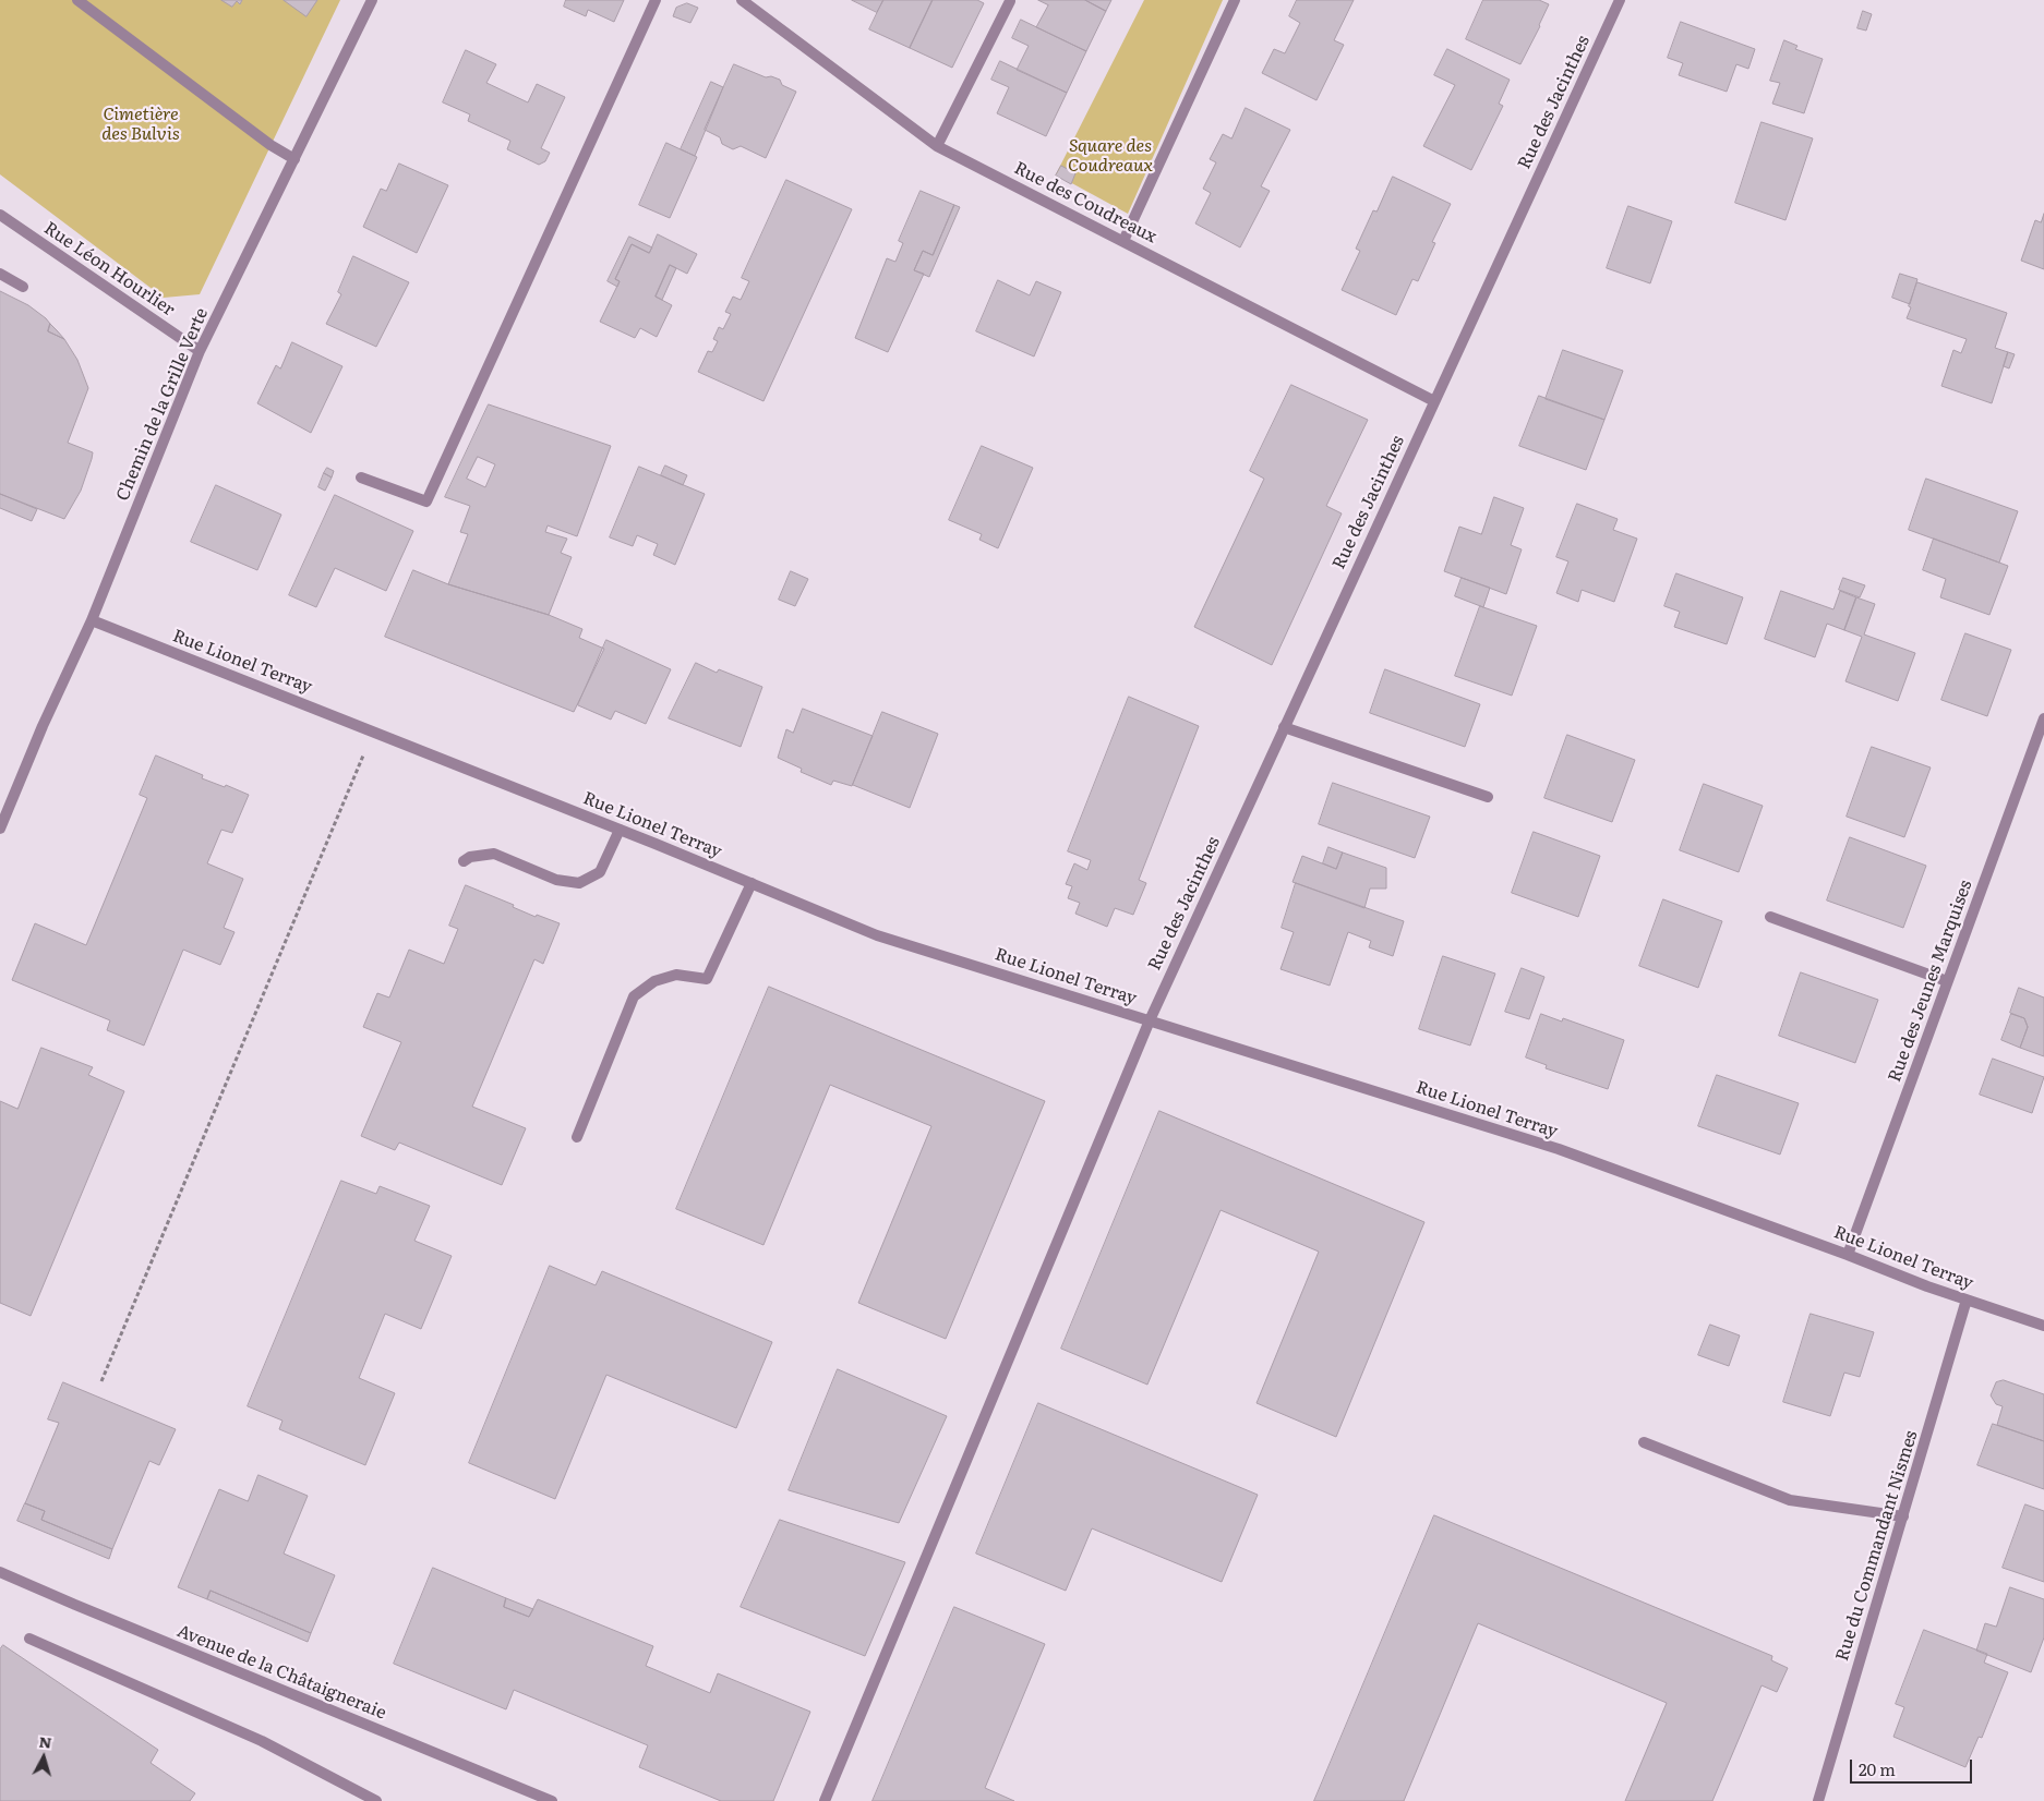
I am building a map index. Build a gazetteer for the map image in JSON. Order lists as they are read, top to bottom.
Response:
{
  "streets": {
    "street": [
      "Rue des Jacinthes",
      "Rue des Coudreaux",
      "Rue Léon Hourlier",
      "Chemin de la Grille Verte",
      "Rue Lionel Terray",
      "Rue des Jeunes Marquises",
      "Rue du Commandant Nismes",
      "Avenue de la Châtaigneraie"
    ]
  },
  "crossings": [
    ["Rue des Jacinthes", "Rue des Coudreaux"],
    ["Rue des Jacinthes", "Rue Lionel Terray"],
    ["Rue Léon Hourlier", "Chemin de la Grille Verte"],
    ["Chemin de la Grille Verte", "Rue Lionel Terray"],
    ["Rue Lionel Terray", "Rue des Jeunes Marquises"],
    ["Rue Lionel Terray", "Rue du Commandant Nismes"]
  ],
  "parks": ["Cimetière des Bulvis", "Square des Coudreaux"],
  "scale_bar": "20 m",
  "north": "top"
}
